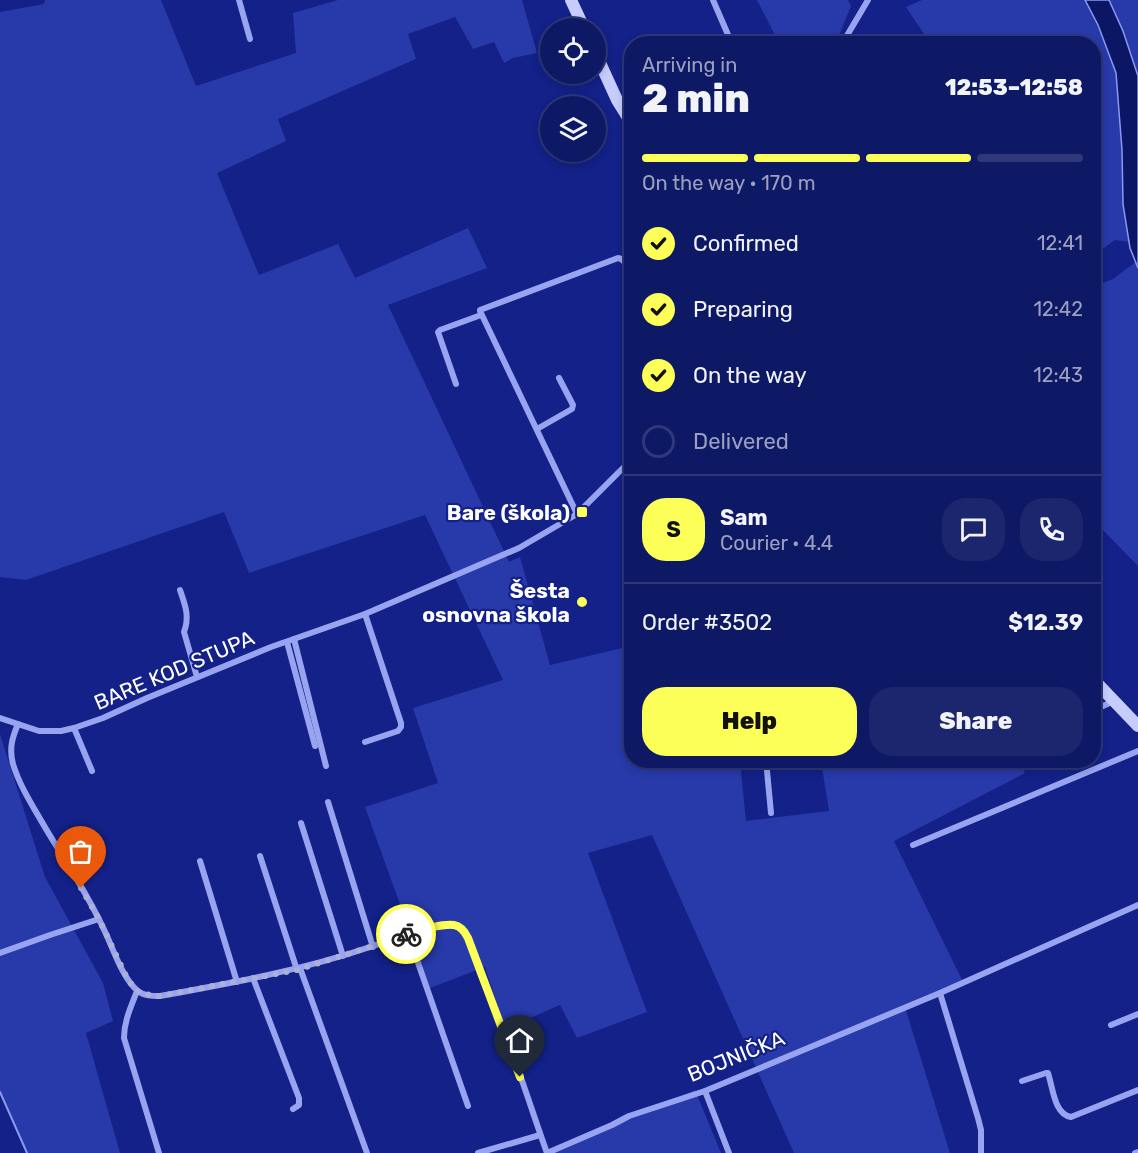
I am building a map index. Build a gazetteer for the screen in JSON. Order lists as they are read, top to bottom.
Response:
{
  "streets": {
    "street": ["BARE KOD STUPA", "BOJNIČKA"]
  },
  "places": {
    "transit": ["Bare (škola)"],
    "other": ["Šesta osnovna škola"]
  },
  "page": {
    "heading": ["2 min", "Arriving in", "12:53–12:58"],
    "panel": [
      "Sam",
      "Courier · 4.4",
      "Order #3502",
      "$12.39"
    ],
    "bar": "On the way · 170 m",
    "list": [
      ["Confirmed", "12:41"],
      ["Preparing", "12:42"],
      ["On the way", "12:43"],
      "Delivered"
    ],
    "round": "S",
    "buttons": ["Help", "Share"]
  }
}
